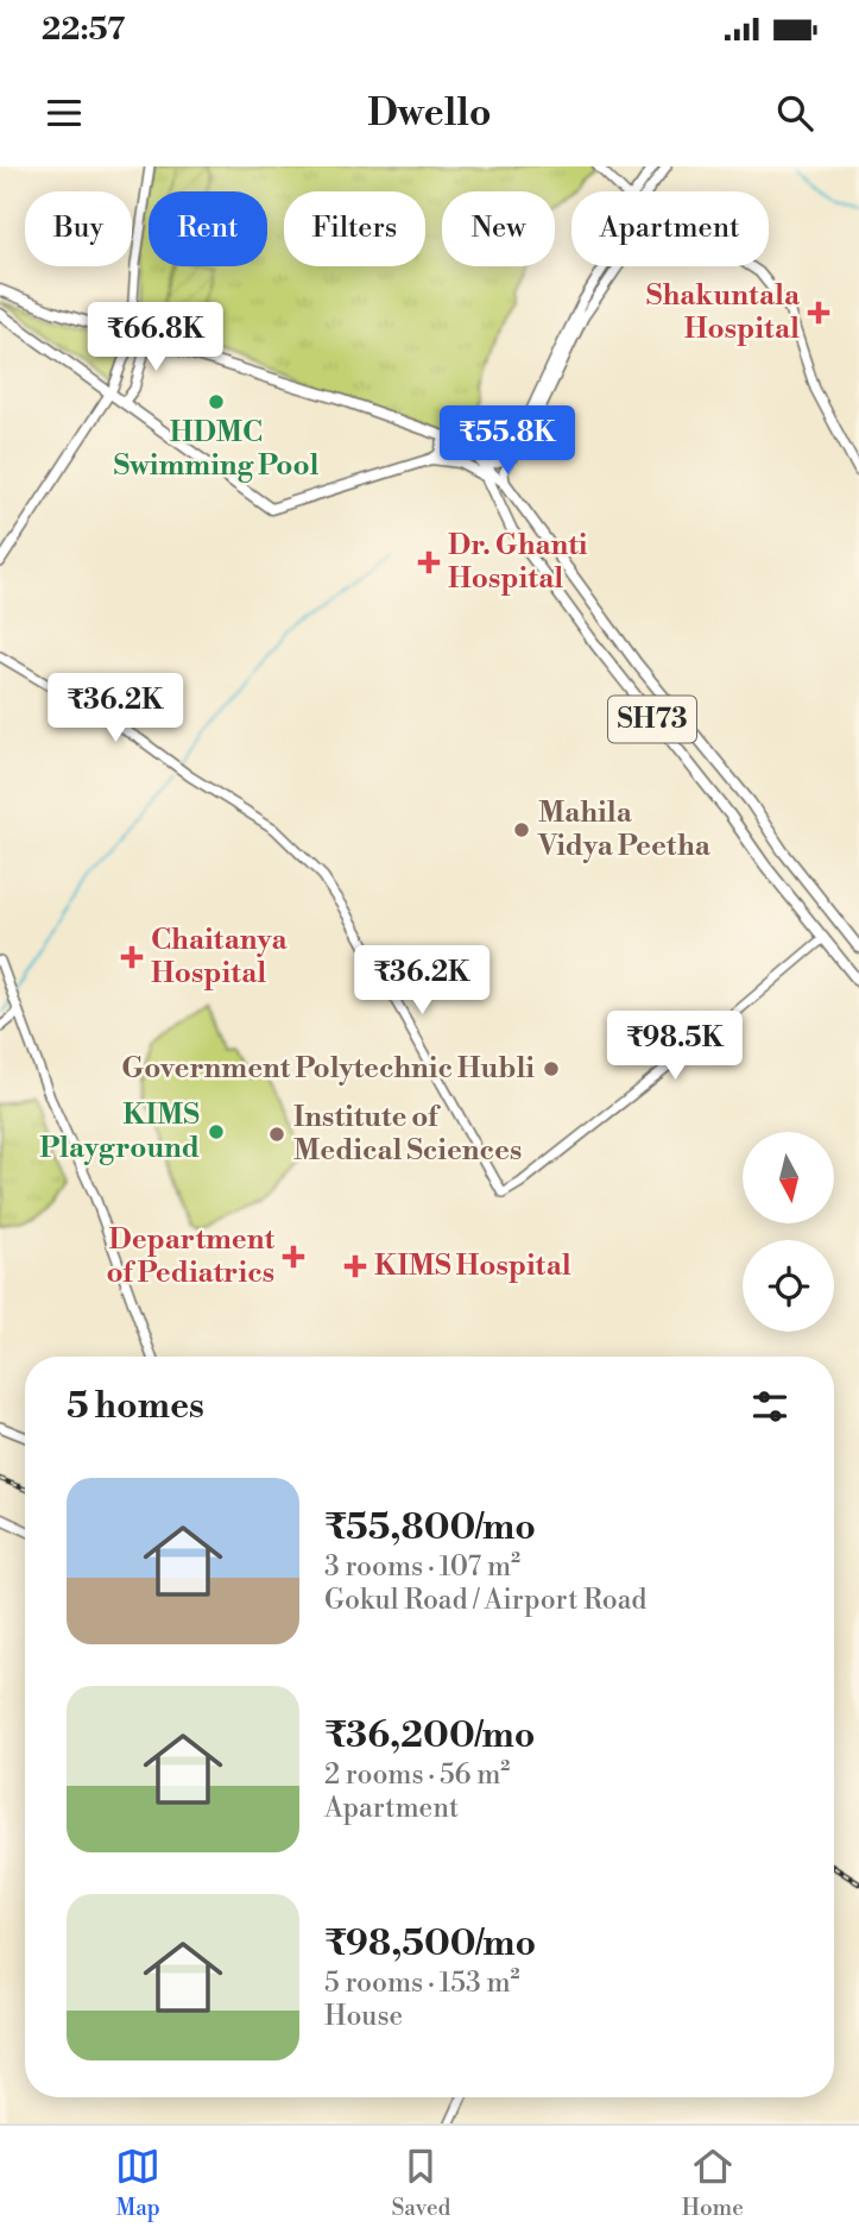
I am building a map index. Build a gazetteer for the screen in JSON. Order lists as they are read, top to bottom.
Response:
{
  "streets": {
    "main road": ["SH73"]
  },
  "places": {
    "health": [
      "Shakuntala Hospital",
      "Dr. Ghanti Hospital",
      "Chaitanya Hospital",
      "Department of Pediatrics",
      "KIMS Hospital"
    ],
    "other": [
      "HDMC Swimming Pool",
      "Mahila Vidya Peetha",
      "Government Polytechnic Hubli",
      "KIMS Playground",
      "Institute of Medical Sciences"
    ]
  },
  "north": "bottom",
  "page": {
    "status": "22:57",
    "header": "Dwello",
    "chip": [
      "Buy",
      "Rent",
      "Filters",
      "New",
      "Apartment"
    ],
    "price": [
      "₹66.8K",
      "₹55.8K",
      "₹36.2K",
      "₹36.2K",
      "₹98.5K"
    ],
    "heading": "5 homes",
    "list": [
      {
        "name": "₹55,800/mo",
        "note": "3 rooms · 107 m² · Gokul Road / Airport Road"
      },
      {
        "name": "₹36,200/mo",
        "note": "2 rooms · 56 m² · Apartment"
      },
      {
        "name": "₹98,500/mo",
        "note": "5 rooms · 153 m² · House"
      }
    ],
    "tabs": ["Map", "Saved", "Home"]
  }
}
